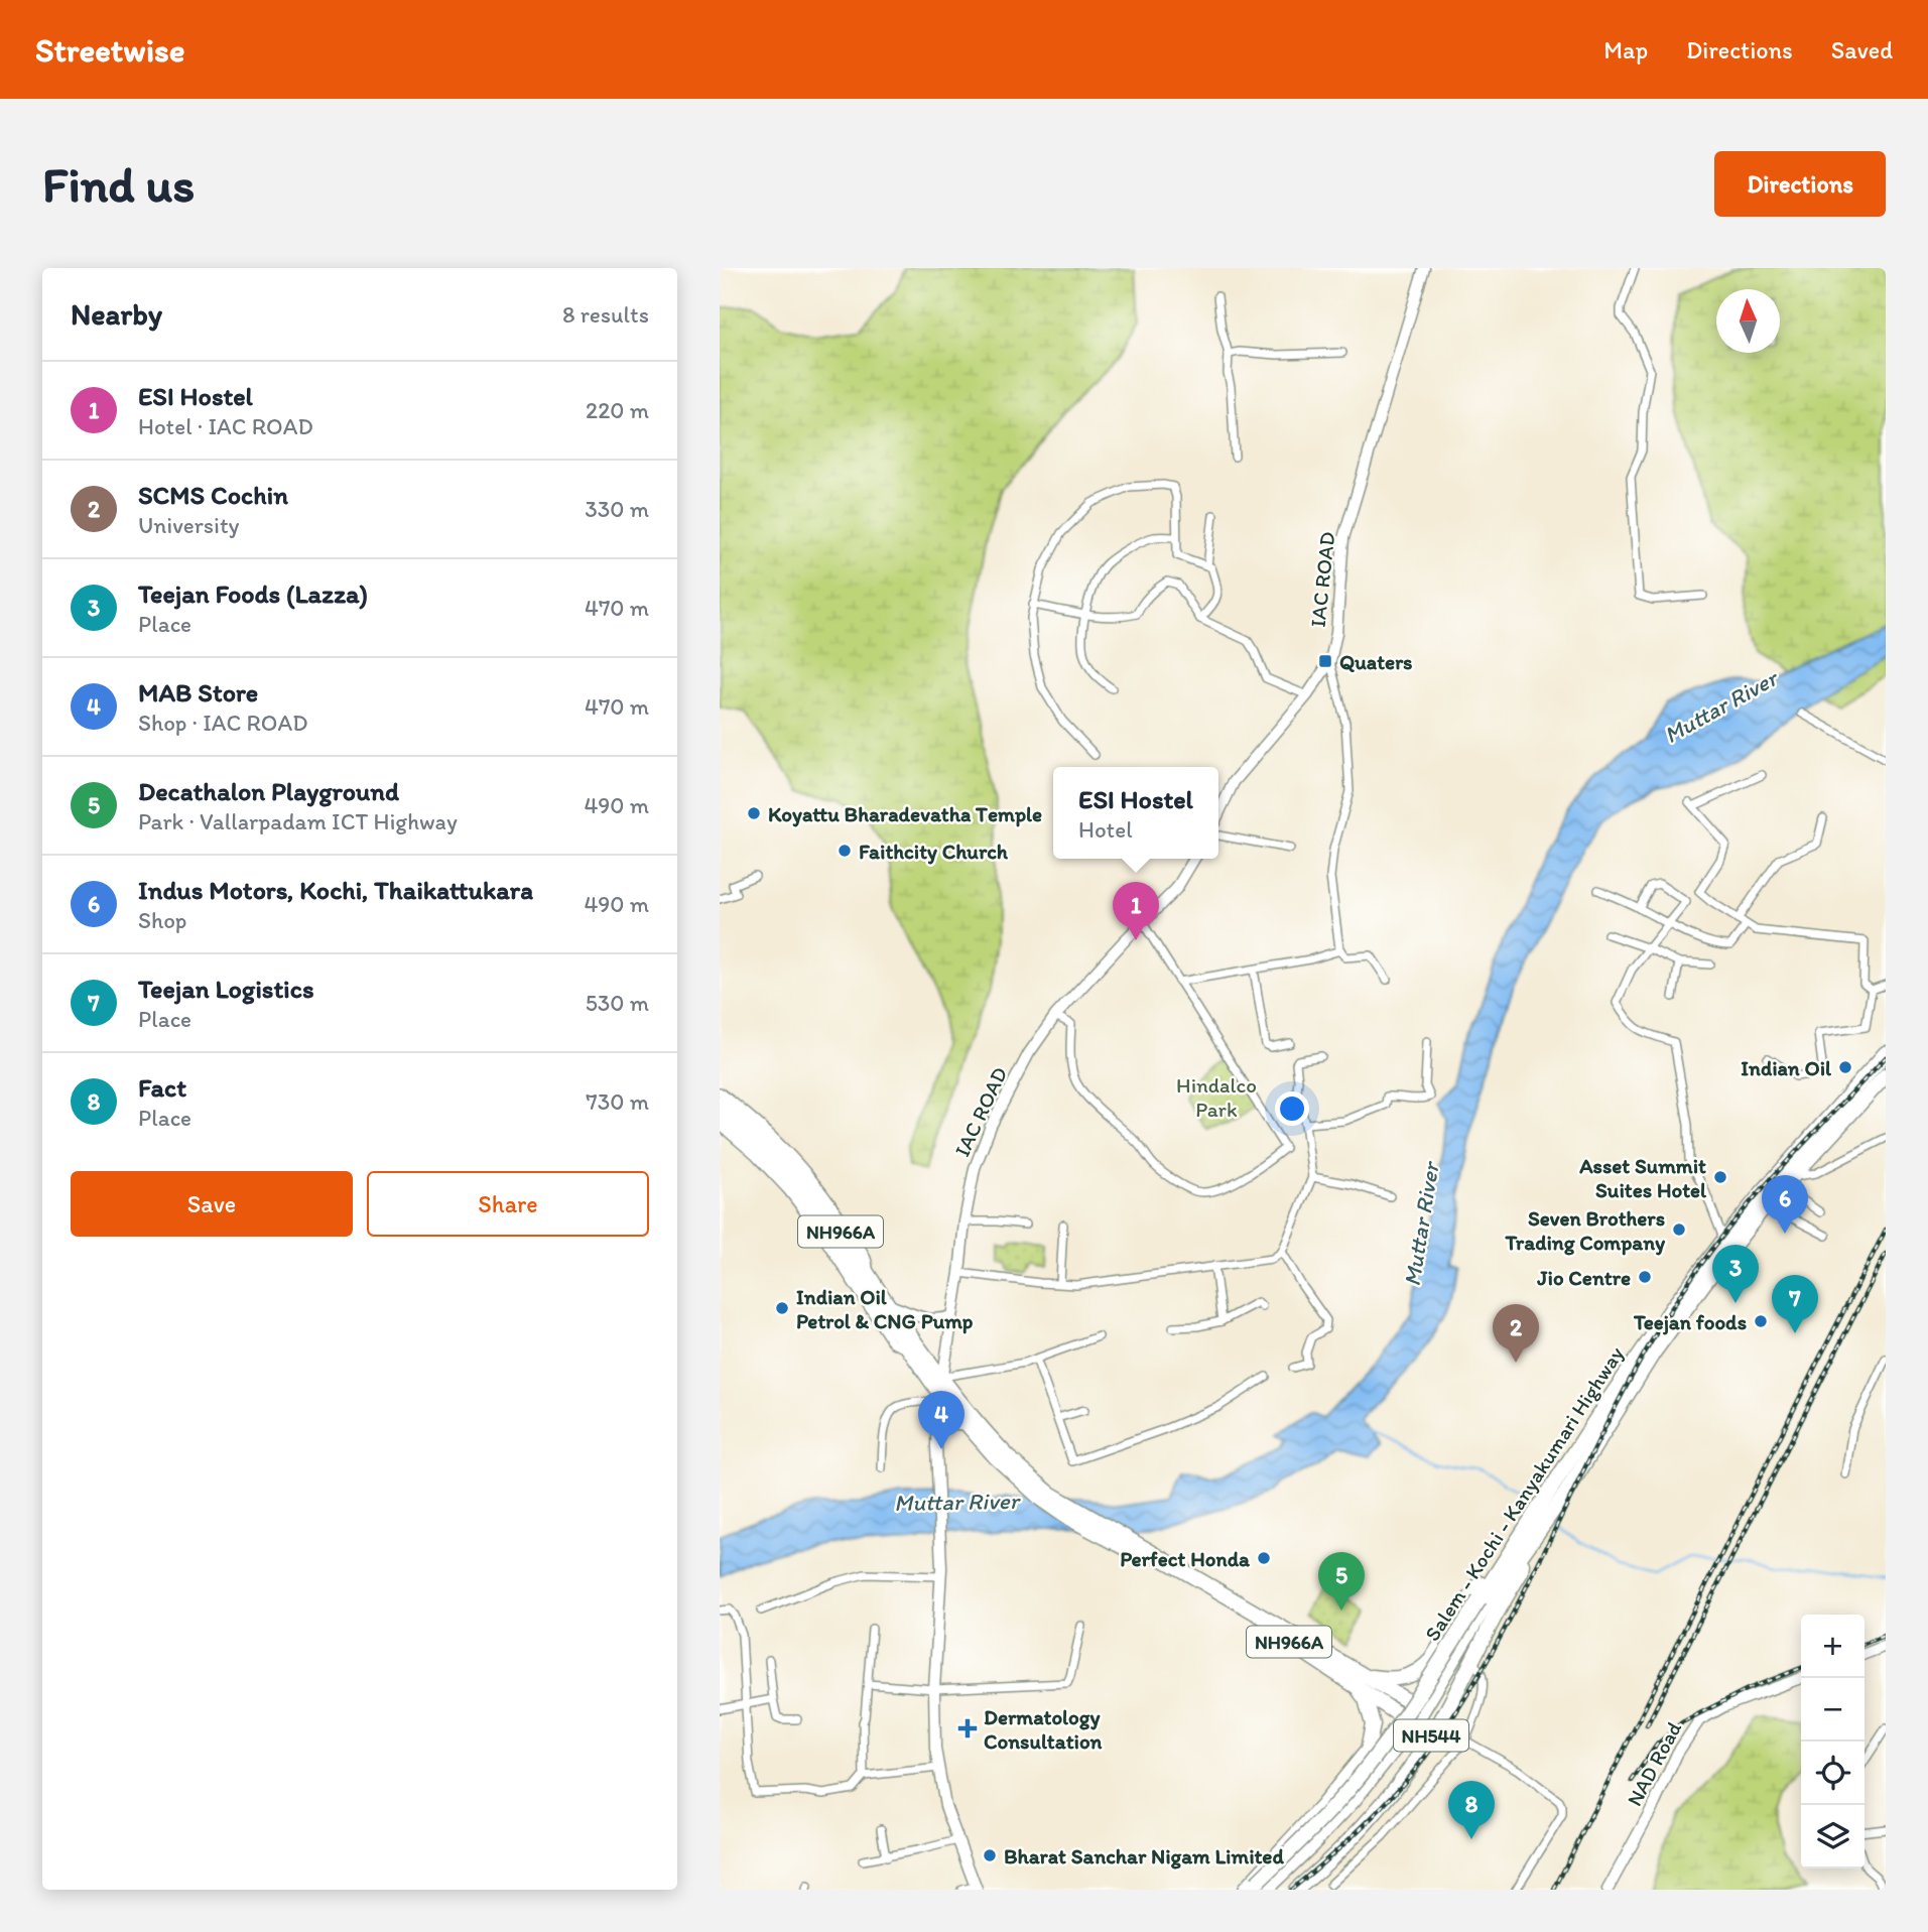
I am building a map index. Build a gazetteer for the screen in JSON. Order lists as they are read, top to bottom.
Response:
{
  "streets": {
    "highway": ["NH966A", "Salem - Kochi - Kanyakumari Highway", "NH544"],
    "main road": ["IAC ROAD", "NAD Road"]
  },
  "crossings": [
    ["IAC ROAD", "NH966A"],
    ["NH966A", "Salem - Kochi - Kanyakumari Highway"],
    ["Salem - Kochi - Kanyakumari Highway", "NH544"]
  ],
  "water": ["Muttar River"],
  "parks": ["Hindalco Park"],
  "places": {
    "transit": ["Quaters"],
    "other": [
      "Koyattu Bharadevatha Temple",
      "Faithcity Church",
      "Indian Oil",
      "Asset Summit Suites Hotel",
      "Seven Brothers Trading Company",
      "Jio Centre",
      "Indian Oil Petrol & CNG Pump",
      "Teejan foods",
      "Perfect Honda",
      "Bharat Sanchar Nigam Limited"
    ],
    "health": ["Dermatology Consultation"]
  },
  "north": "top",
  "page": {
    "header": "Streetwise",
    "nav": ["Map", "Directions", "Saved"],
    "buttons": [
      "Directions",
      ["Save", "Share"]
    ],
    "title": "Find us",
    "heading": ["Nearby", "8 results"],
    "list": [
      {
        "mark": "1",
        "name": "ESI Hostel",
        "note": "Hotel · IAC ROAD",
        "value": "220 m"
      },
      {
        "mark": "2",
        "name": "SCMS Cochin",
        "note": "University",
        "value": "330 m"
      },
      {
        "mark": "3",
        "name": "Teejan Foods (Lazza)",
        "note": "Place",
        "value": "470 m"
      },
      {
        "mark": "4",
        "name": "MAB Store",
        "note": "Shop · IAC ROAD",
        "value": "470 m"
      },
      {
        "mark": "5",
        "name": "Decathalon Playground",
        "note": "Park · Vallarpadam ICT Highway",
        "value": "490 m"
      },
      {
        "mark": "6",
        "name": "Indus Motors, Kochi, Thaikattukara",
        "note": "Shop",
        "value": "490 m"
      },
      {
        "mark": "7",
        "name": "Teejan Logistics",
        "note": "Place",
        "value": "530 m"
      },
      {
        "mark": "8",
        "name": "Fact",
        "note": "Place",
        "value": "730 m"
      }
    ],
    "popup": ["ESI Hostel", "Hotel"],
    "pins": [
      "1",
      "6",
      "3",
      "7",
      "2",
      "4",
      "5",
      "8"
    ],
    "map_buttons": ["+", "−"]
  }
}
